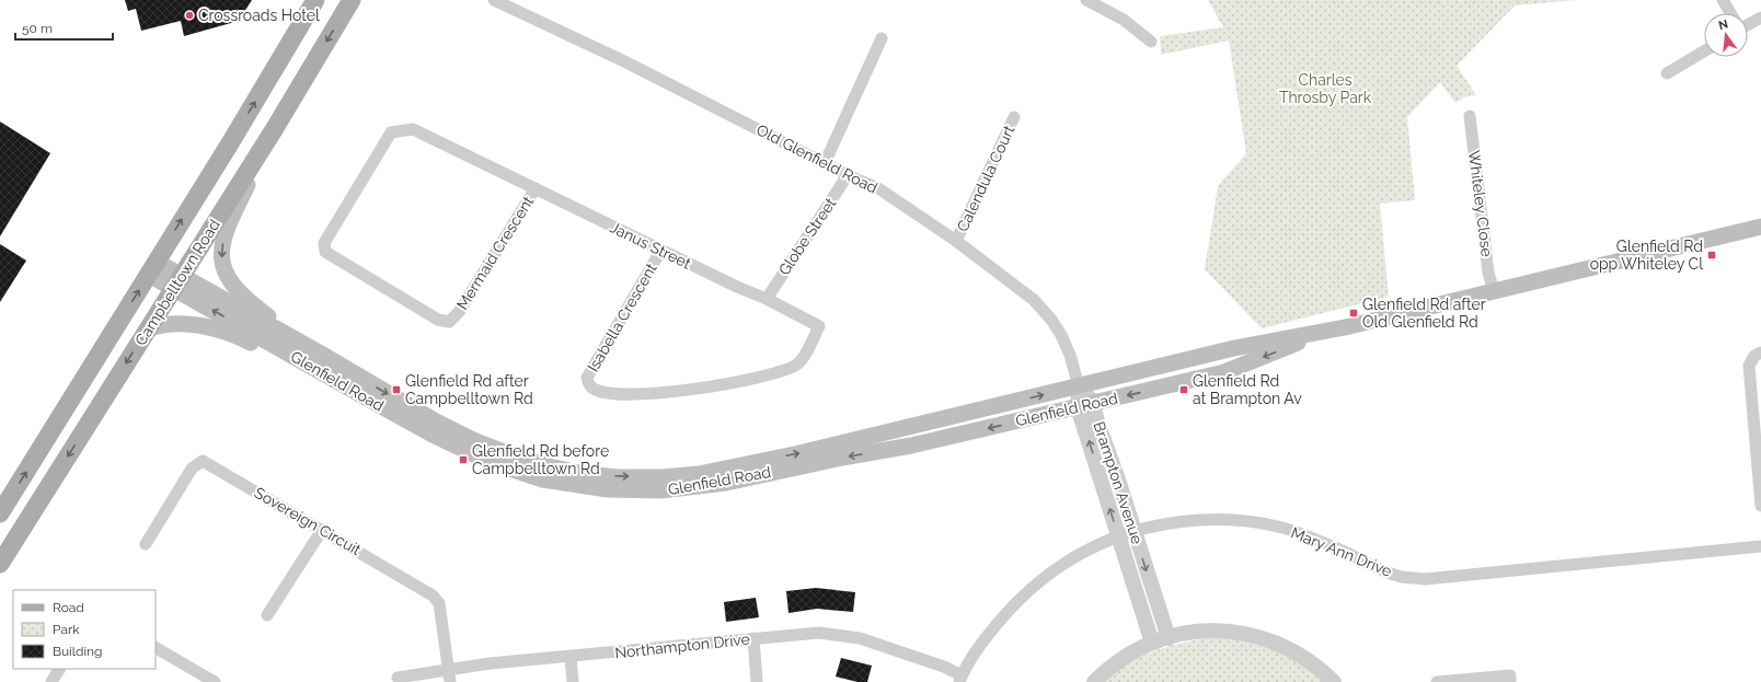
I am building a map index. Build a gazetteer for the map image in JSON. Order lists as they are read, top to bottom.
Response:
{
  "streets": {
    "main road": ["Campbelltown Road", "Glenfield Road"],
    "street": [
      "Old Glenfield Road",
      "Calendula Court",
      "Whiteley Close",
      "Globe Street",
      "Janus Street",
      "Mermaid Crescent",
      "Isabella Crescent",
      "Brampton Avenue",
      "Sovereign Circuit",
      "Mary Ann Drive",
      "Northampton Drive"
    ]
  },
  "crossings": [
    ["Old Glenfield Road", "Calendula Court"],
    ["Old Glenfield Road", "Globe Street"],
    ["Old Glenfield Road", "Glenfield Road"],
    ["Old Glenfield Road", "Brampton Avenue"],
    ["Whiteley Close", "Glenfield Road"],
    ["Globe Street", "Janus Street"],
    ["Globe Street", "Isabella Crescent"],
    ["Janus Street", "Mermaid Crescent"],
    ["Janus Street", "Isabella Crescent"],
    ["Campbelltown Road", "Glenfield Road"],
    ["Glenfield Road", "Brampton Avenue"],
    ["Brampton Avenue", "Mary Ann Drive"],
    ["Sovereign Circuit", "Northampton Drive"],
    ["Mary Ann Drive", "Northampton Drive"]
  ],
  "parks": ["Charles Throsby Park"],
  "places": {
    "other": ["Crossroads Hotel"],
    "transit": [
      "Glenfield Rd opp Whiteley Cl",
      "Glenfield Rd after Old Glenfield Rd",
      "Glenfield Rd after Campbelltown Rd",
      "Glenfield Rd at Brampton Av",
      "Glenfield Rd before Campbelltown Rd"
    ]
  },
  "legend": ["Road", "Park", "Building"],
  "scale_bar": "50 m",
  "north": "top"
}
